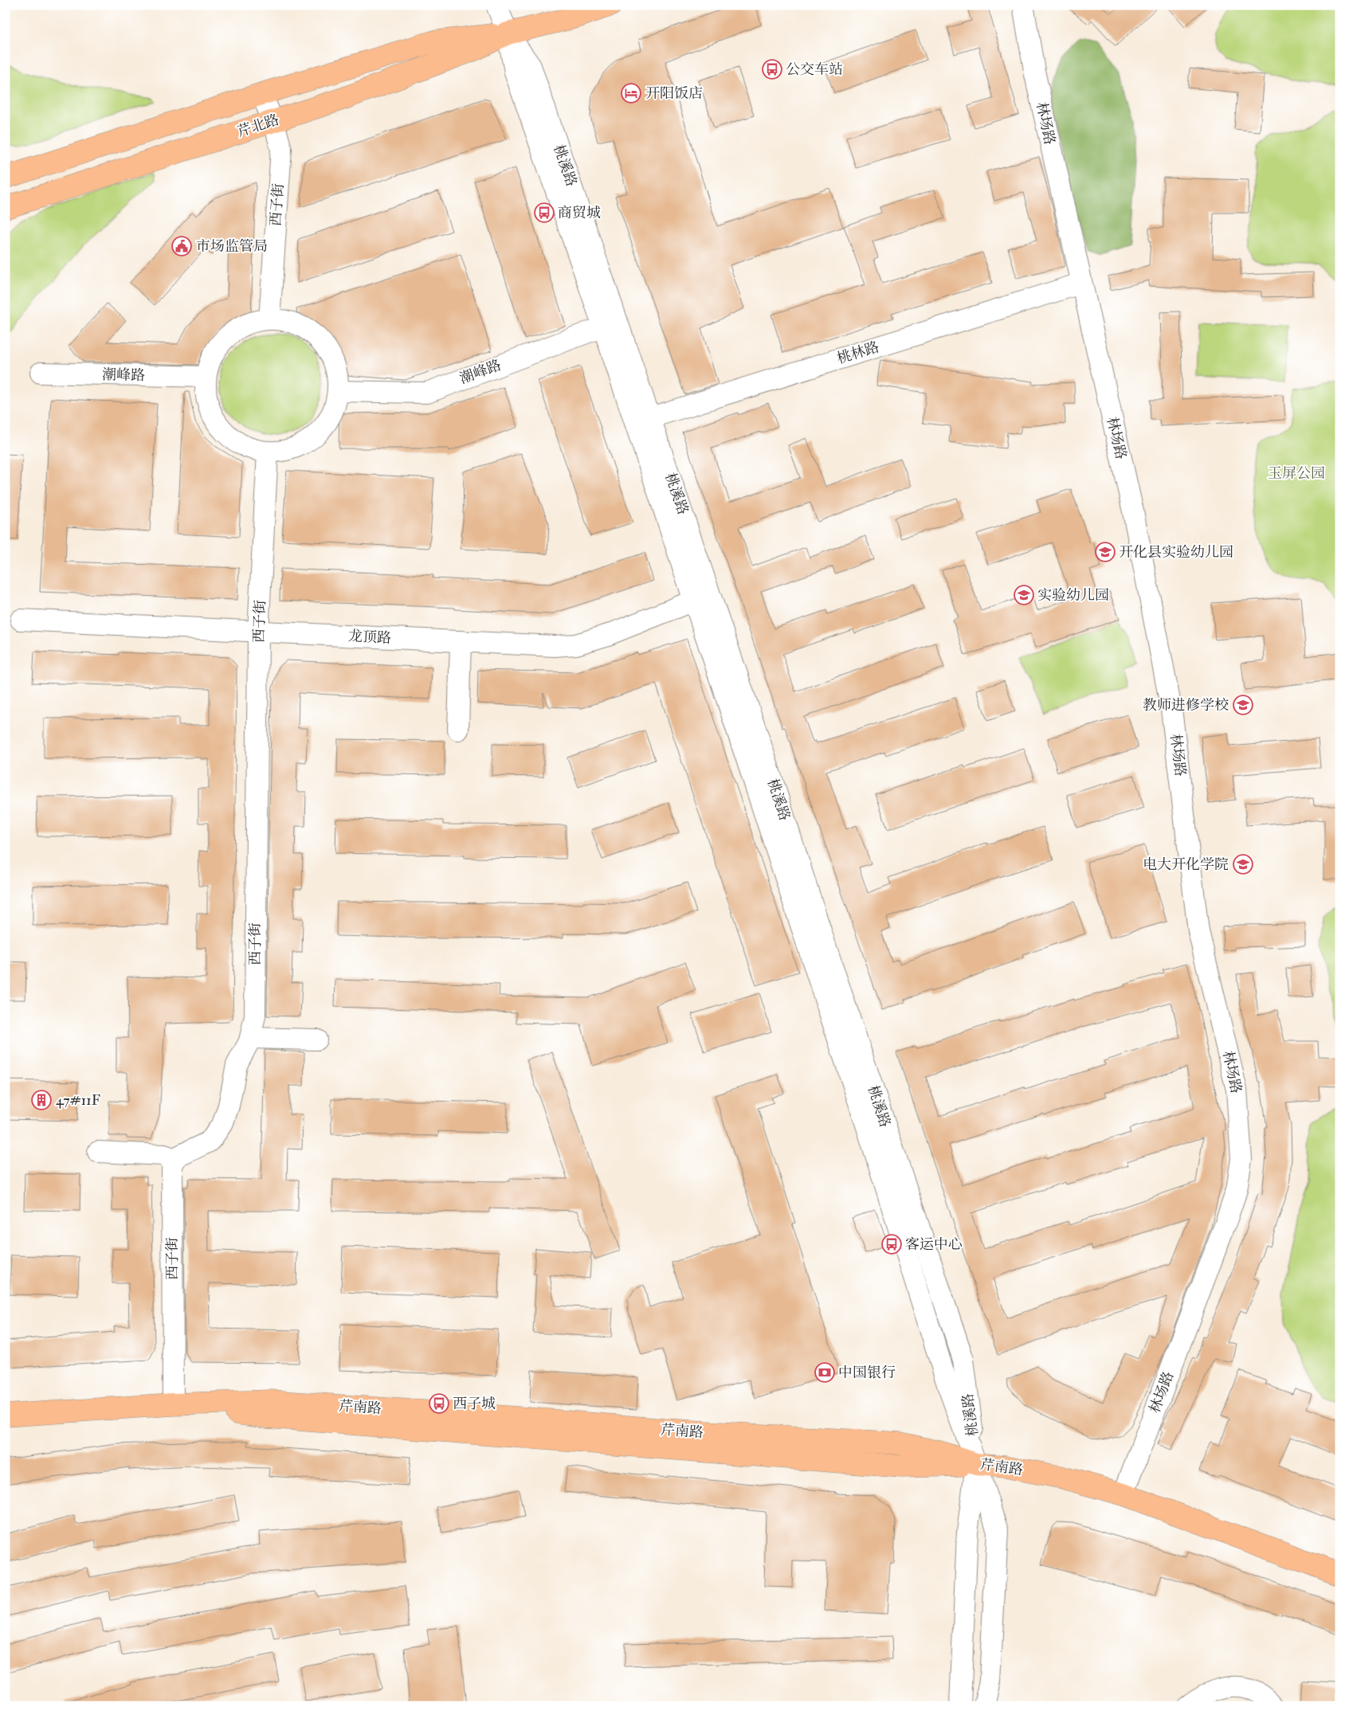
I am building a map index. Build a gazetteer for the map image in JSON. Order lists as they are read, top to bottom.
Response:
{
  "streets": {
    "main road": ["芹北路", "芹南路"],
    "street": [
      "林场路",
      "桃溪路",
      "西子街",
      "桃林路",
      "潮峰路",
      "龙顶路"
    ]
  },
  "crossings": [
    ["林场路", "桃林路"],
    ["林场路", "芹南路"],
    ["芹北路", "桃溪路"],
    ["芹北路", "西子街"],
    ["桃溪路", "桃林路"],
    ["桃溪路", "潮峰路"],
    ["桃溪路", "龙顶路"],
    ["桃溪路", "芹南路"],
    ["西子街", "潮峰路"],
    ["西子街", "龙顶路"],
    ["西子街", "芹南路"]
  ],
  "parks": ["玉屏公园"],
  "places": {
    "bus stop": [
      "公交车站",
      "商贸城",
      "客运中心",
      "西子城"
    ],
    "hotel": ["开阳饭店"],
    "public building": ["市场监管局"],
    "school or university": [
      "开化县实验幼儿园",
      "实验幼儿园",
      "教师进修学校",
      "电大开化学院"
    ],
    "building": ["47#11F"],
    "bank": ["中国银行"]
  }
}
